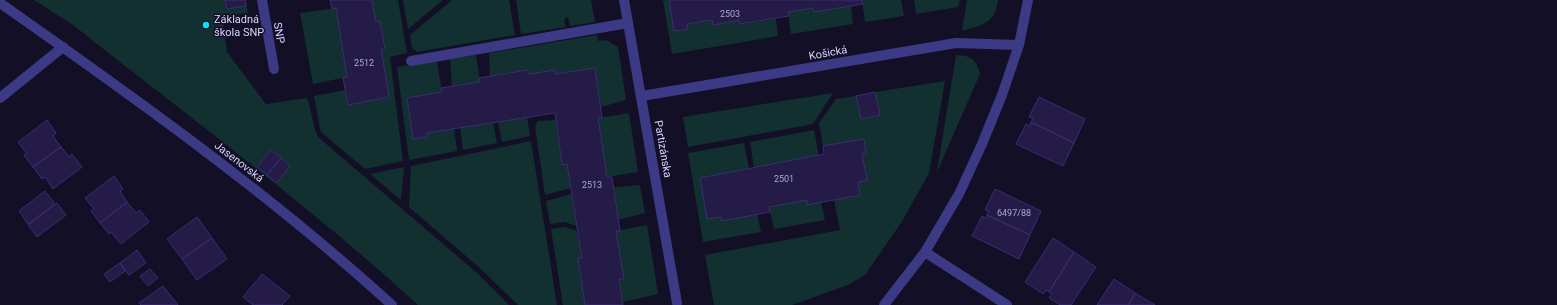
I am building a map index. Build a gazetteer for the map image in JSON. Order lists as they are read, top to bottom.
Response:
{
  "streets": {
    "street": [
      "SNP",
      "Košická",
      "Partizánska",
      "Jasenovská"
    ]
  },
  "crossings": [
    ["Košická", "Partizánska"]
  ],
  "places": ["Základná škola SNP"],
  "house_numbers": [
    "2503",
    "2512",
    "2501",
    "2513",
    "6497/88"
  ]
}
